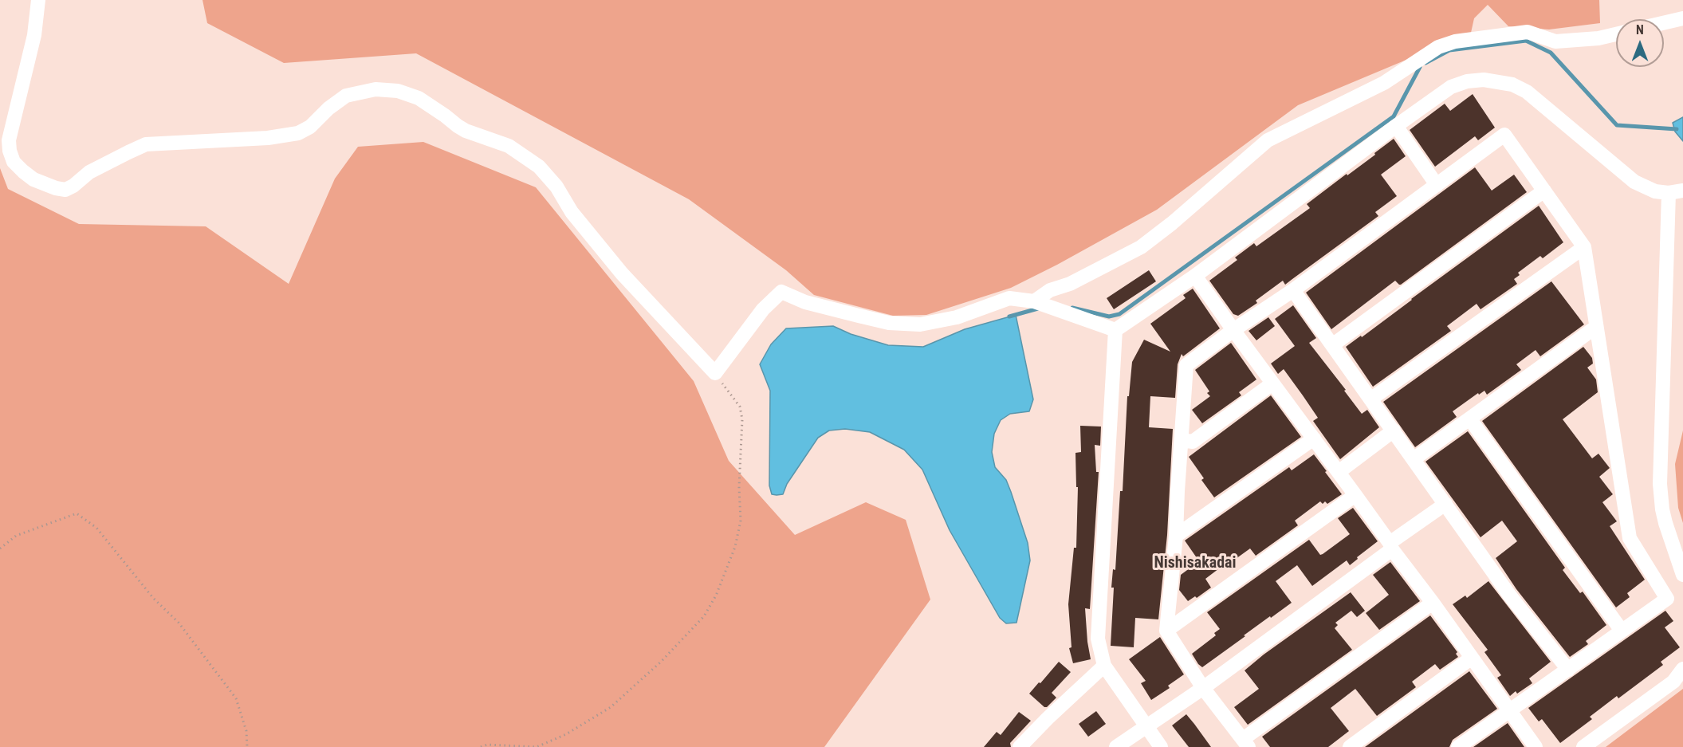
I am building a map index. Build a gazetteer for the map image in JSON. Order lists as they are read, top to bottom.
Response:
{
  "districts": ["Nishisakadai"],
  "north": "top"
}
